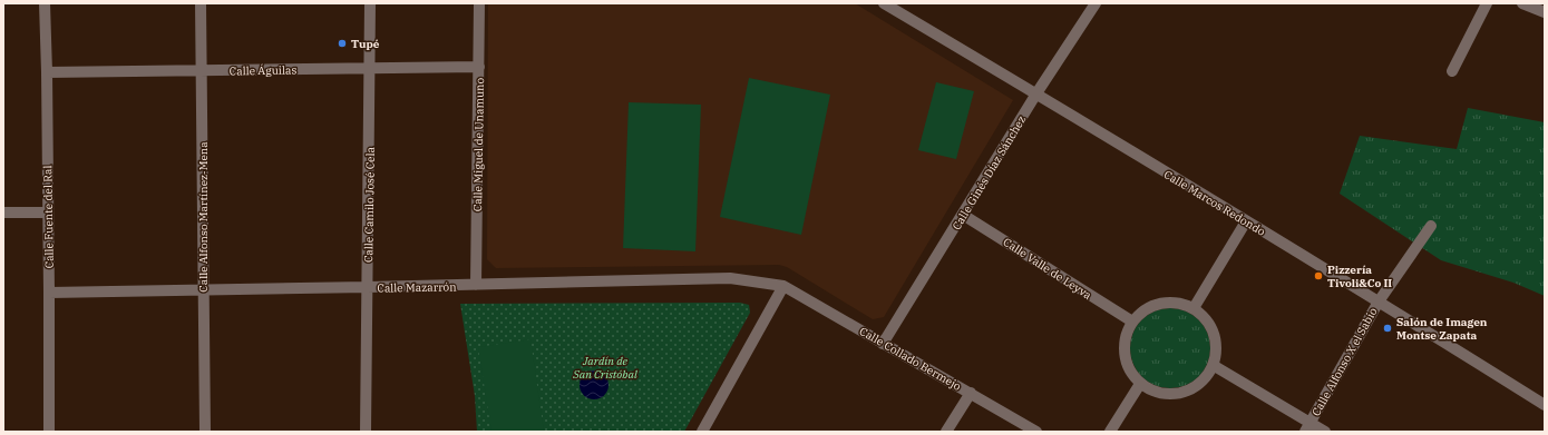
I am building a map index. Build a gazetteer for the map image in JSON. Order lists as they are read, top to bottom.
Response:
{
  "streets": {
    "street": [
      "Calle Águilas",
      "Calle Miguel de Unamuno",
      "Calle Ginés Díaz Sánchez",
      "Calle Marcos Redondo",
      "Calle Camilo José Cela",
      "Calle Fuente del Ral",
      "Calle Alfonso Martínez-Mena",
      "Calle Valle de Leyva",
      "Calle Mazarrón",
      "Calle Collado Bermejo",
      "Calle Alfonso X el Sabio"
    ]
  },
  "crossings": [
    ["Calle Águilas", "Calle Miguel de Unamuno"],
    ["Calle Águilas", "Calle Camilo José Cela"],
    ["Calle Águilas", "Calle Fuente del Ral"],
    ["Calle Águilas", "Calle Alfonso Martínez-Mena"],
    ["Calle Miguel de Unamuno", "Calle Mazarrón"],
    ["Calle Ginés Díaz Sánchez", "Calle Marcos Redondo"],
    ["Calle Ginés Díaz Sánchez", "Calle Valle de Leyva"],
    ["Calle Ginés Díaz Sánchez", "Calle Collado Bermejo"],
    ["Calle Marcos Redondo", "Calle Alfonso X el Sabio"],
    ["Calle Camilo José Cela", "Calle Mazarrón"],
    ["Calle Fuente del Ral", "Calle Mazarrón"],
    ["Calle Alfonso Martínez-Mena", "Calle Mazarrón"],
    ["Calle Mazarrón", "Calle Collado Bermejo"]
  ],
  "parks": ["Jardín de San Cristóbal"],
  "places": ["Tupé", "Pizzería Tivoli&Co II", "Salón de Imagen Montse Zapata"]
}
